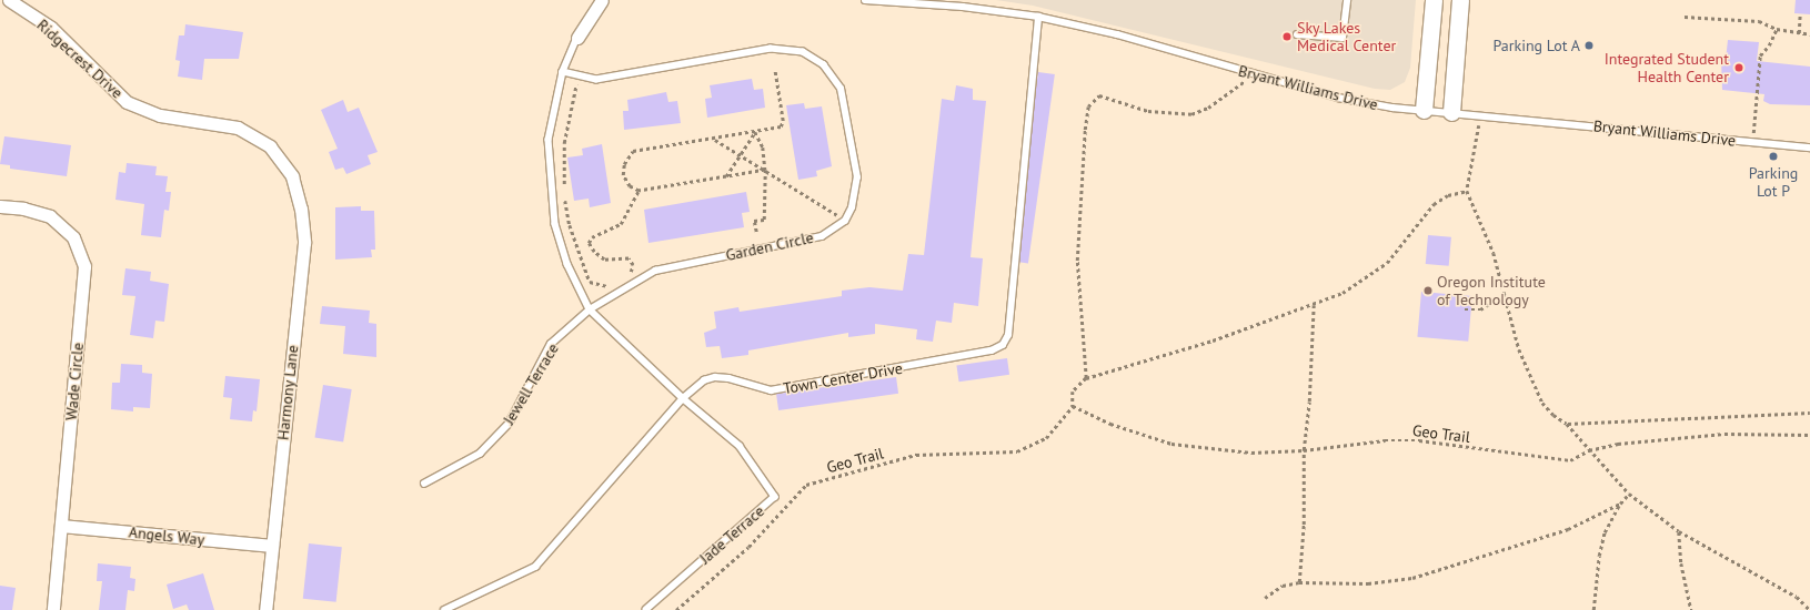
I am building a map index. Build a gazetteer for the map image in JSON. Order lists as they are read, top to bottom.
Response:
{
  "streets": {
    "street": [
      "Ridgecrest Drive",
      "Wade Circle",
      "Harmony Lane",
      "Angels Way"
    ],
    "lane": [
      "Bryant Williams Drive",
      "Garden Circle",
      "Town Center Drive",
      "Jewell Terrace",
      "Jade Terrace"
    ],
    "path": ["Geo Trail"]
  },
  "crossings": [
    ["Ridgecrest Drive", "Harmony Lane"],
    ["Bryant Williams Drive", "Town Center Drive"],
    ["Garden Circle", "Jewell Terrace"],
    ["Town Center Drive", "Jade Terrace"],
    ["Wade Circle", "Angels Way"],
    ["Harmony Lane", "Angels Way"]
  ],
  "places": [
    "Sky Lakes Medical Center",
    "Parking Lot A",
    "Integrated Student Health Center",
    "Parking Lot P",
    "Oregon Institute of Technology"
  ]
}
